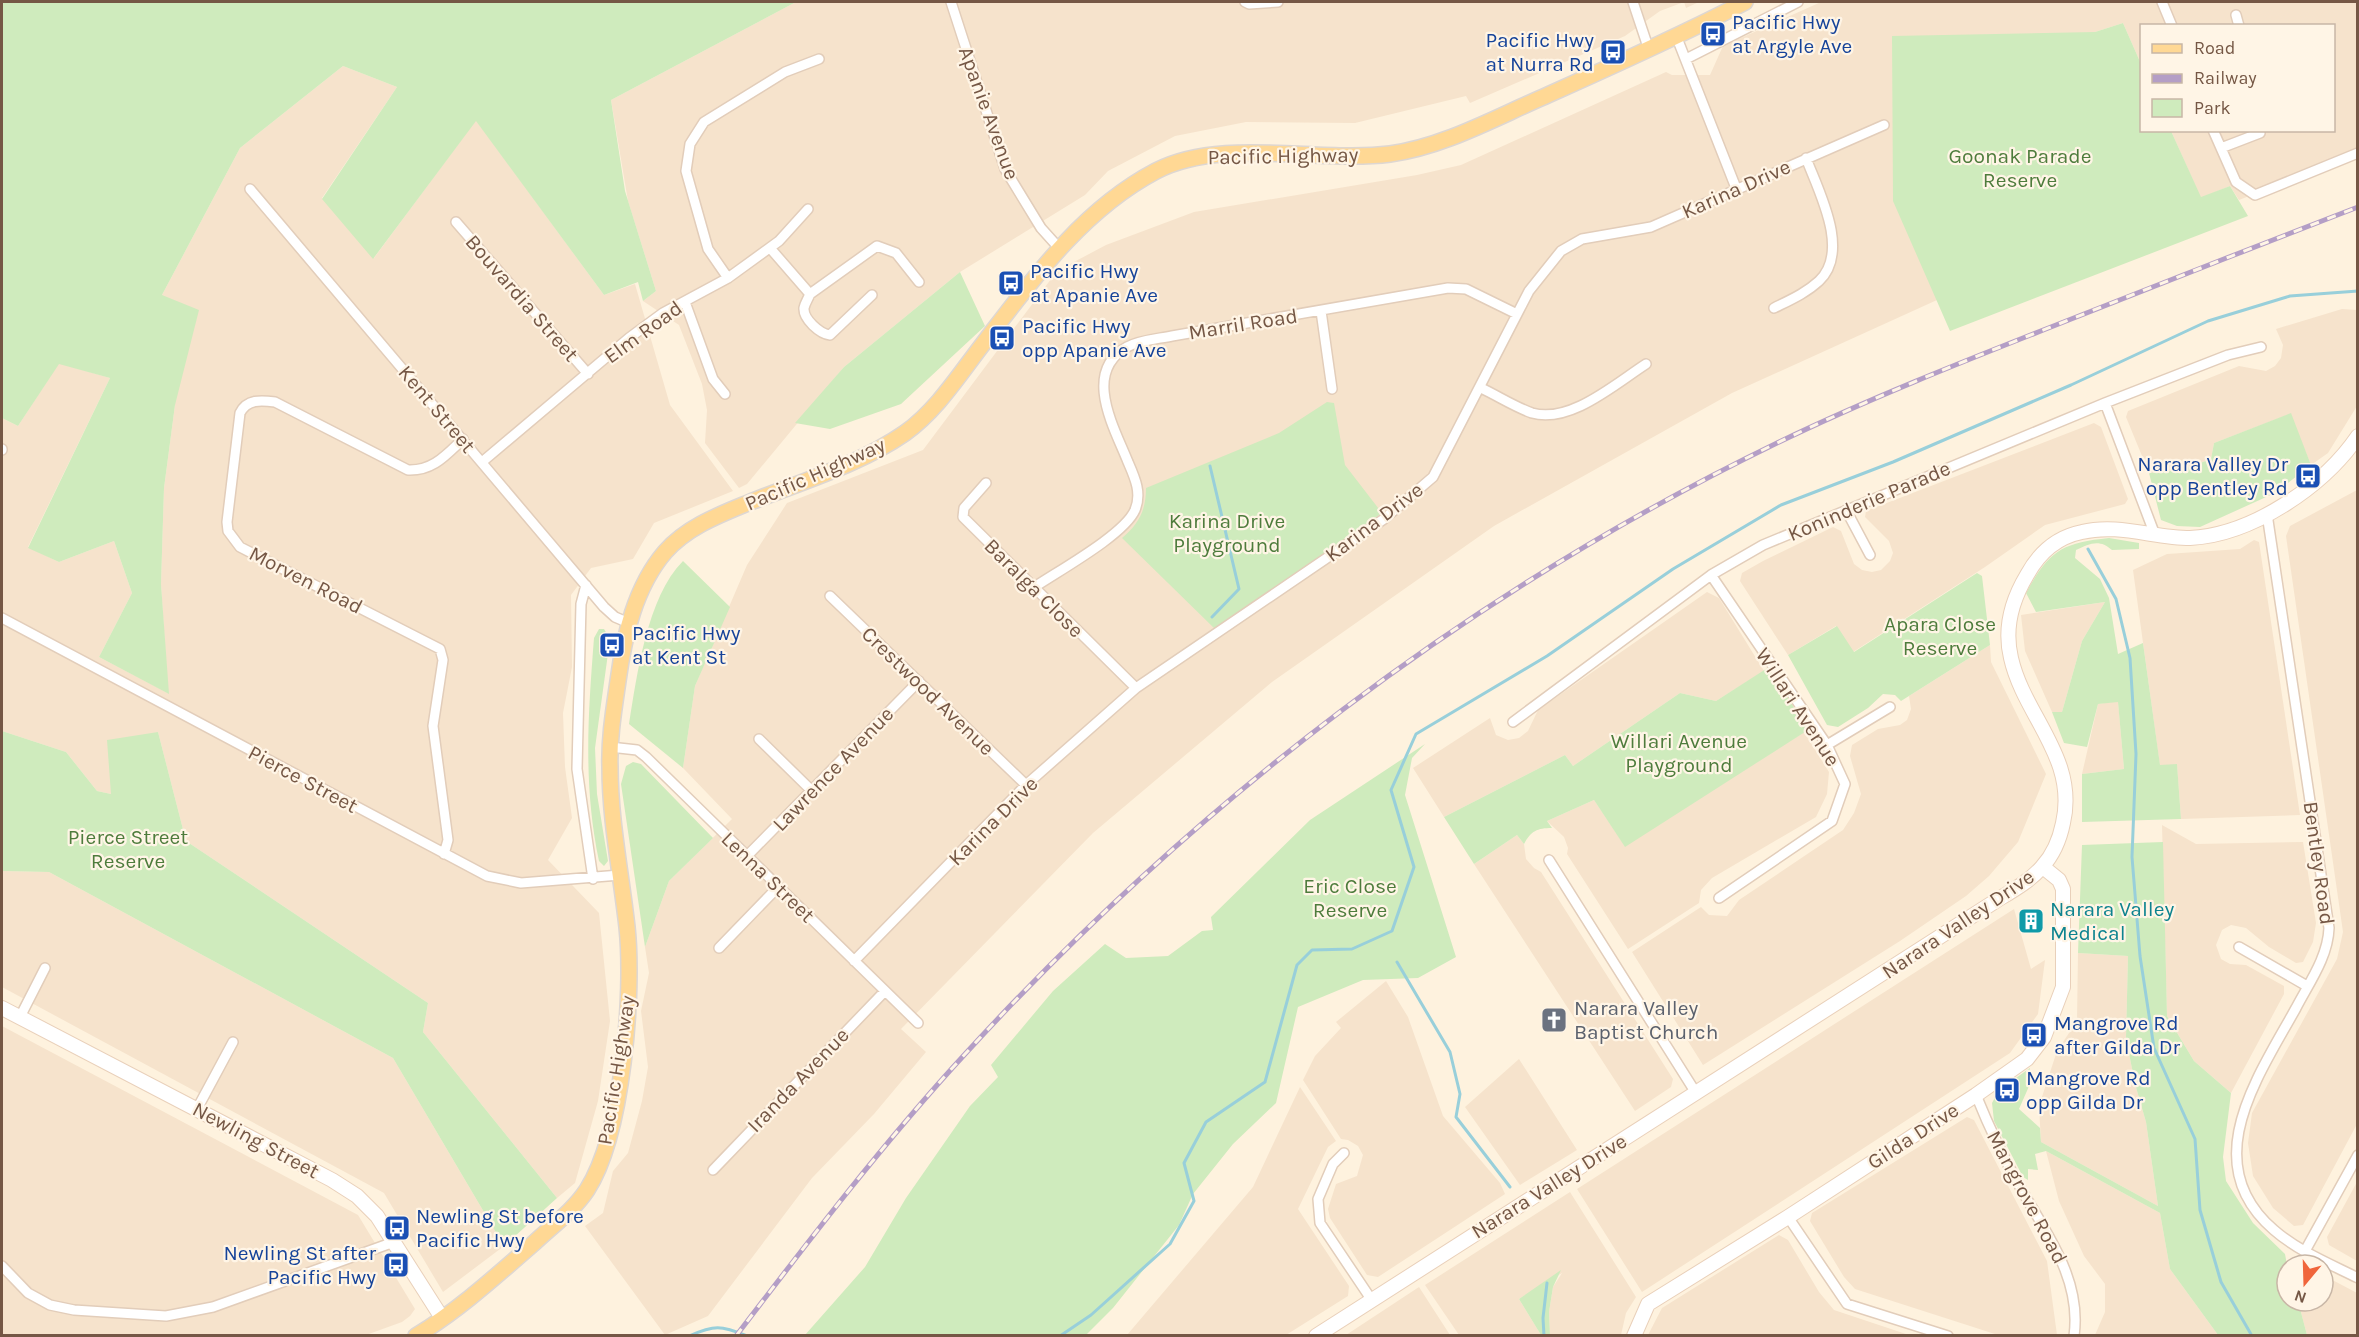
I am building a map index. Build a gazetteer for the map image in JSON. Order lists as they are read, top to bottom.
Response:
{
  "streets": {
    "main road": [
      "Pacific Highway",
      "Narara Valley Drive",
      "Gilda Drive",
      "Newling Street"
    ],
    "street": [
      "Apanie Avenue",
      "Karina Drive",
      "Bouvardia Street",
      "Marril Road",
      "Elm Road",
      "Kent Street",
      "Koninderie Parade",
      "Morven Road",
      "Baralga Close",
      "Crestwood Avenue",
      "Willari Avenue",
      "Lawrence Avenue",
      "Pierce Street",
      "Bentley Road",
      "Lenna Street",
      "Iranda Avenue",
      "Mangrove Road"
    ]
  },
  "crossings": [
    ["Apanie Avenue", "Pacific Highway"],
    ["Pacific Highway", "Kent Street"],
    ["Pacific Highway", "Pierce Street"],
    ["Pacific Highway", "Lenna Street"],
    ["Pacific Highway", "Newling Street"],
    ["Karina Drive", "Marril Road"],
    ["Karina Drive", "Baralga Close"],
    ["Karina Drive", "Crestwood Avenue"],
    ["Karina Drive", "Lenna Street"],
    ["Bouvardia Street", "Elm Road"],
    ["Marril Road", "Baralga Close"],
    ["Elm Road", "Kent Street"],
    ["Kent Street", "Morven Road"],
    ["Koninderie Parade", "Willari Avenue"],
    ["Morven Road", "Pierce Street"],
    ["Crestwood Avenue", "Lawrence Avenue"],
    ["Lawrence Avenue", "Lenna Street"],
    ["Bentley Road", "Narara Valley Drive"],
    ["Lenna Street", "Iranda Avenue"],
    ["Narara Valley Drive", "Gilda Drive"],
    ["Gilda Drive", "Mangrove Road"]
  ],
  "parks": [
    "Goonak Parade Reserve",
    "Karina Drive Playground",
    "Apara Close Reserve",
    "Willari Avenue Playground",
    "Pierce Street Reserve",
    "Eric Close Reserve"
  ],
  "places": {
    "bus stop": [
      "Pacific Hwy at Argyle Ave",
      "Pacific Hwy at Nurra Rd",
      "Pacific Hwy at Apanie Ave",
      "Pacific Hwy opp Apanie Ave",
      "Narara Valley Dr opp Bentley Rd",
      "Pacific Hwy at Kent St",
      "Mangrove Rd after Gilda Dr",
      "Mangrove Rd opp Gilda Dr",
      "Newling St before Pacific Hwy",
      "Newling St after Pacific Hwy"
    ],
    "building": ["Narara Valley Medical"],
    "church": ["Narara Valley Baptist Church"]
  },
  "legend": ["Road", "Railway", "Park"],
  "north": "bottom"
}
